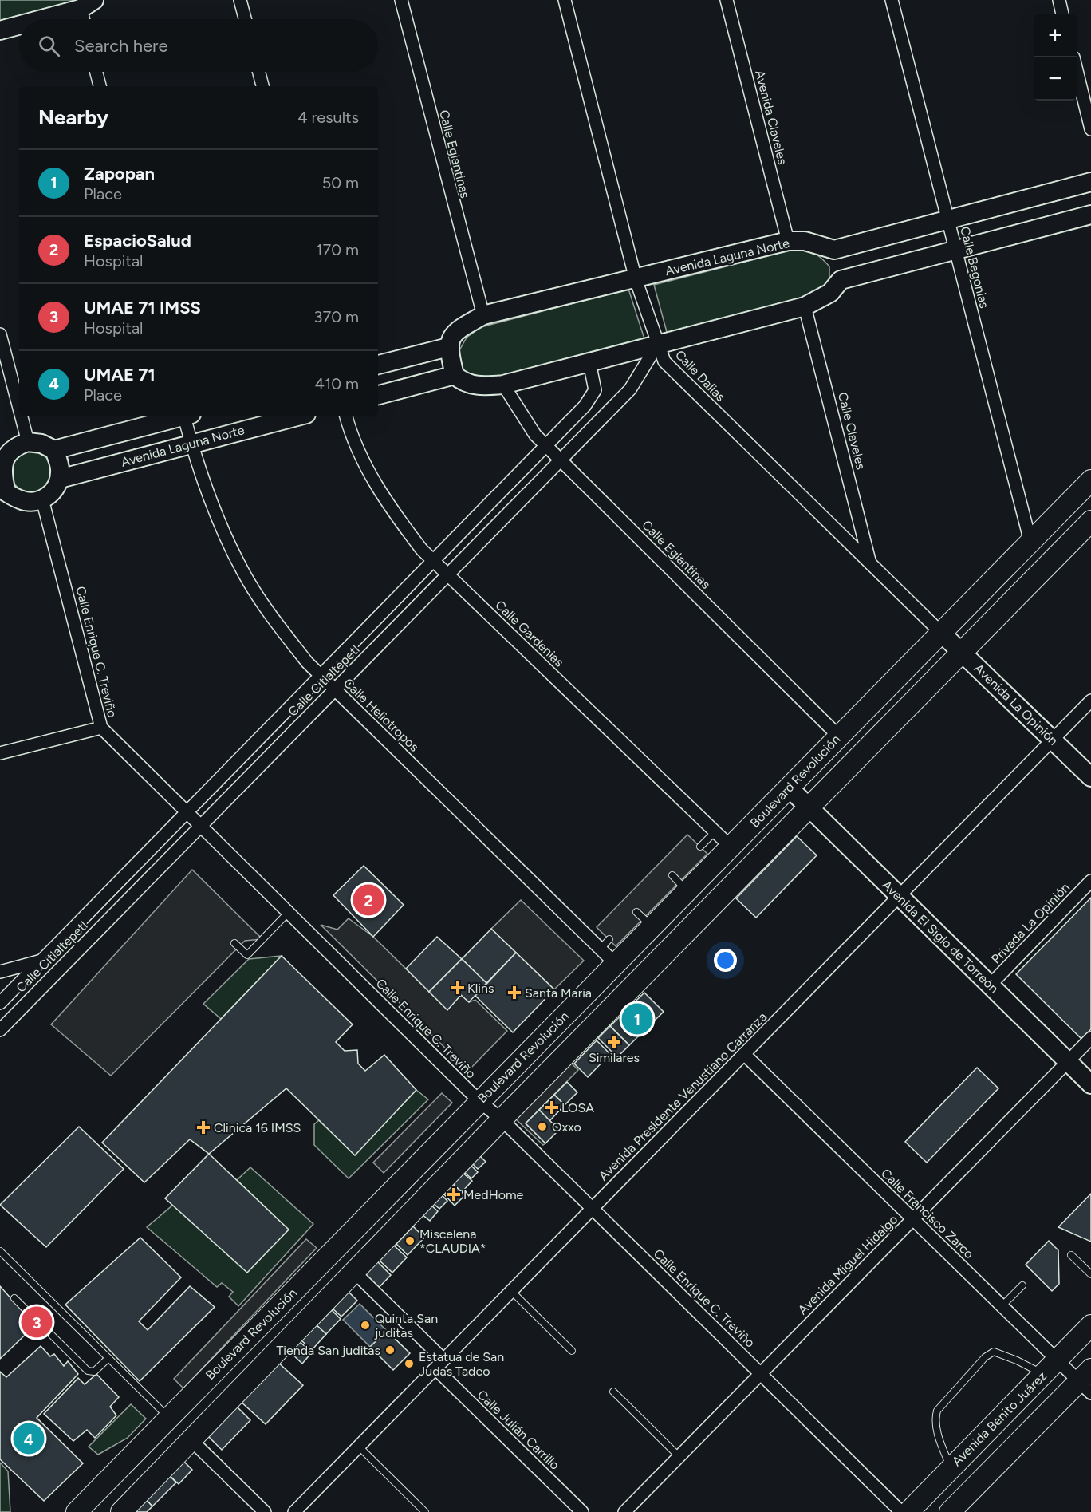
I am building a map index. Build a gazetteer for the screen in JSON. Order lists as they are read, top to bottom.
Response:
{
  "streets": {
    "main road": ["Boulevard Revolución", "Avenida Benito Juárez"],
    "street": [
      "Avenida Claveles",
      "Calle Eglantinas",
      "Avenida Laguna Norte",
      "Calle Begonias",
      "Calle Dalias",
      "Calle Claveles",
      "Calle Gardenias",
      "Calle Enrique C. Treviño",
      "Calle Citlaltépetl",
      "Avenida La Opinión",
      "Calle Heliotropos",
      "Privada La Opinión",
      "Avenida El Siglo de Torreón",
      "Avenida Presidente Venustiano Carranza",
      "Calle Francisco Zarco",
      "Avenida Miguel Hidalgo",
      "Calle Julián Carrillo"
    ]
  },
  "crossings": [
    ["Avenida Claveles", "Avenida Laguna Norte"],
    ["Calle Eglantinas", "Avenida Laguna Norte"],
    ["Calle Eglantinas", "Calle Citlaltépetl"],
    ["Calle Eglantinas", "Boulevard Revolución"],
    ["Avenida Laguna Norte", "Calle Dalias"],
    ["Avenida Laguna Norte", "Calle Enrique C. Treviño"],
    ["Avenida Laguna Norte", "Calle Heliotropos"],
    ["Calle Begonias", "Boulevard Revolución"],
    ["Calle Dalias", "Calle Claveles"],
    ["Calle Dalias", "Calle Citlaltépetl"],
    ["Calle Dalias", "Avenida La Opinión"],
    ["Calle Dalias", "Boulevard Revolución"],
    ["Calle Gardenias", "Calle Citlaltépetl"],
    ["Calle Gardenias", "Boulevard Revolución"],
    ["Calle Enrique C. Treviño", "Calle Citlaltépetl"],
    ["Calle Enrique C. Treviño", "Boulevard Revolución"],
    ["Calle Enrique C. Treviño", "Avenida Presidente Venustiano Carranza"],
    ["Calle Enrique C. Treviño", "Avenida Miguel Hidalgo"],
    ["Calle Citlaltépetl", "Calle Heliotropos"],
    ["Avenida La Opinión", "Boulevard Revolución"],
    ["Avenida La Opinión", "Avenida Presidente Venustiano Carranza"],
    ["Calle Heliotropos", "Boulevard Revolución"],
    ["Boulevard Revolución", "Avenida El Siglo de Torreón"],
    ["Privada La Opinión", "Avenida El Siglo de Torreón"],
    ["Avenida El Siglo de Torreón", "Avenida Presidente Venustiano Carranza"],
    ["Avenida El Siglo de Torreón", "Avenida Miguel Hidalgo"],
    ["Avenida Presidente Venustiano Carranza", "Calle Francisco Zarco"],
    ["Avenida Presidente Venustiano Carranza", "Calle Julián Carrillo"],
    ["Calle Francisco Zarco", "Avenida Miguel Hidalgo"],
    ["Calle Francisco Zarco", "Avenida Benito Juárez"]
  ],
  "places": {
    "health": [
      "Klins",
      "Santa Maria",
      "Similares",
      "LOSA",
      "Clinica 16 IMSS",
      "MedHome"
    ],
    "other": [
      "Oxxo",
      "Miscelena *CLAUDIA*",
      "Quinta San juditas",
      "Tienda San juditas",
      "Estatua de San Judas Tadeo"
    ]
  },
  "page": {
    "map_buttons": ["+", "−"],
    "search": "Search here",
    "heading": ["Nearby", "4 results"],
    "list": [
      {
        "mark": "1",
        "name": "Zapopan",
        "note": "Place",
        "value": "50 m"
      },
      {
        "mark": "2",
        "name": "EspacioSalud",
        "note": "Hospital",
        "value": "170 m"
      },
      {
        "mark": "3",
        "name": "UMAE 71 IMSS",
        "note": "Hospital",
        "value": "370 m"
      },
      {
        "mark": "4",
        "name": "UMAE 71",
        "note": "Place",
        "value": "410 m"
      }
    ],
    "pins": [
      "2",
      "1",
      "3",
      "4"
    ]
  }
}
